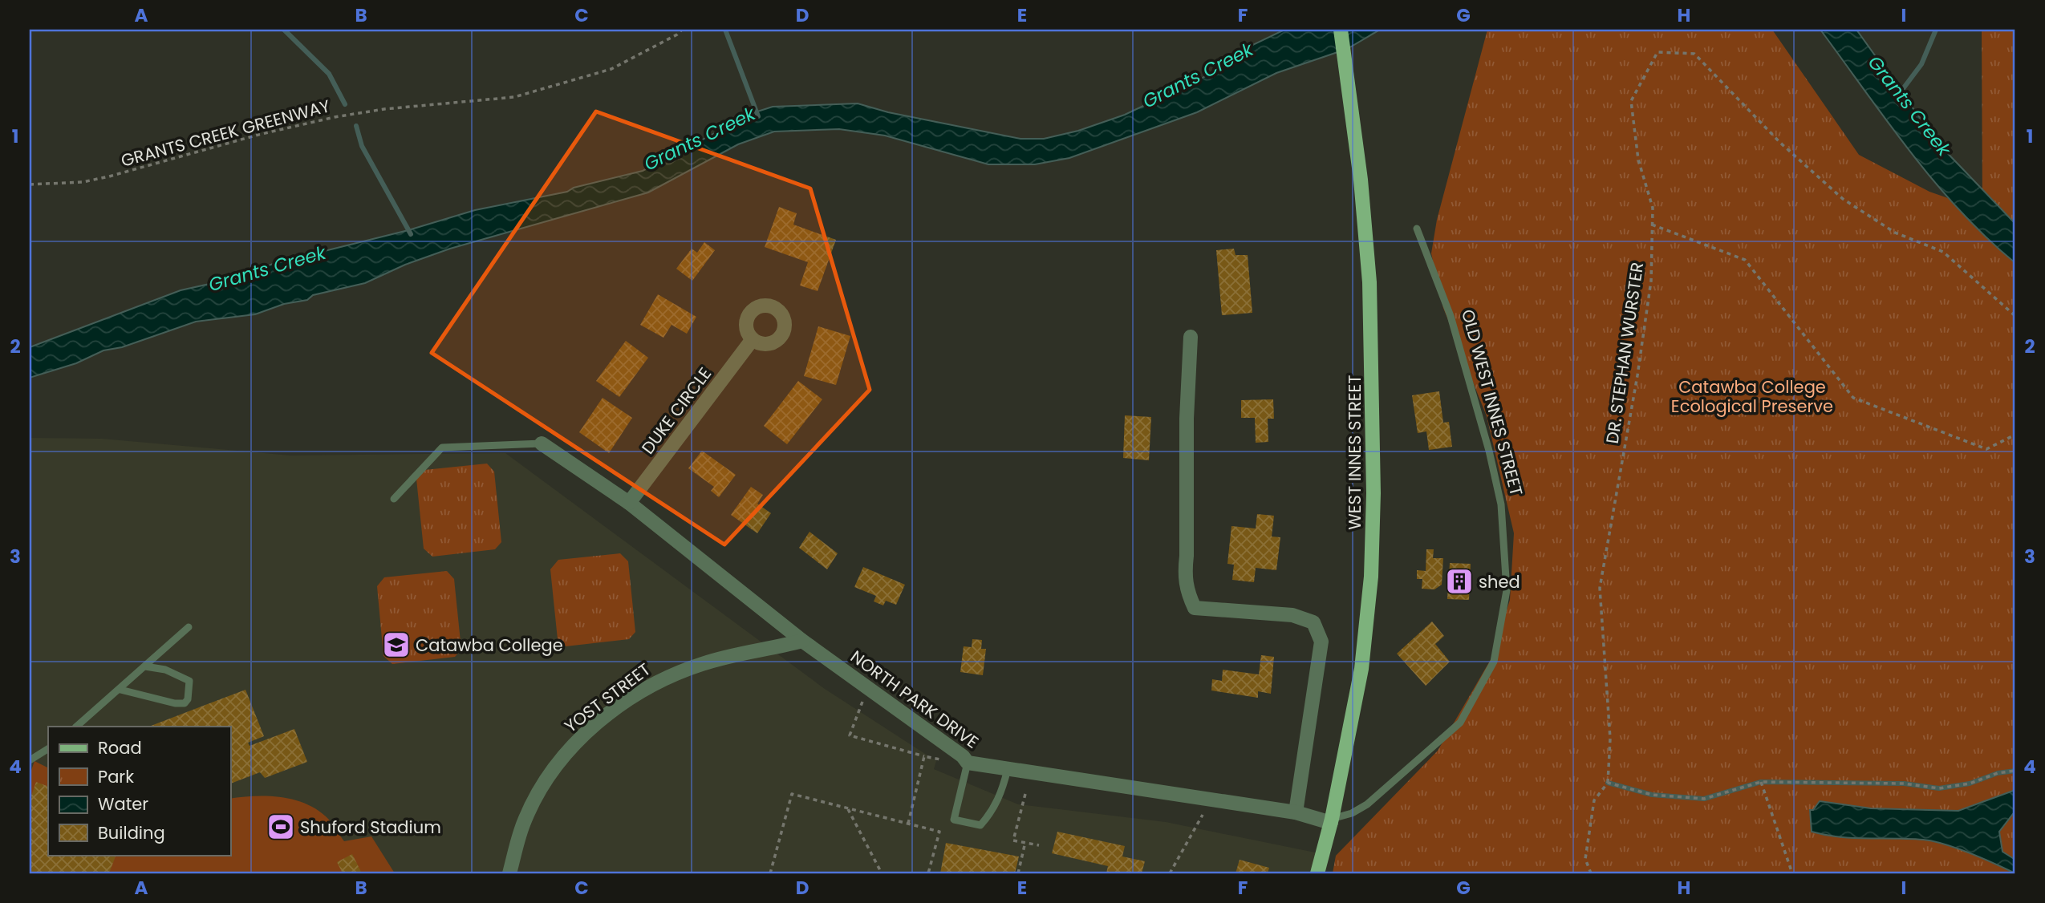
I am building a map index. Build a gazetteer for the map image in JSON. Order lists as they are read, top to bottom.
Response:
{
  "streets": {
    "main road": ["WEST INNES STREET"],
    "street": ["DUKE CIRCLE", "YOST STREET", "NORTH PARK DRIVE"],
    "lane": ["OLD WEST INNES STREET"],
    "path": ["GRANTS CREEK GREENWAY", "DR. STEPHAN WURSTER"]
  },
  "crossings": [
    ["OLD WEST INNES STREET", "WEST INNES STREET"],
    ["OLD WEST INNES STREET", "NORTH PARK DRIVE"],
    ["DUKE CIRCLE", "NORTH PARK DRIVE"],
    ["WEST INNES STREET", "NORTH PARK DRIVE"],
    ["YOST STREET", "NORTH PARK DRIVE"]
  ],
  "water": ["Grants Creek"],
  "parks": ["Catawba College Ecological Preserve"],
  "places": {
    "building": ["shed"],
    "school or university": ["Catawba College"],
    "sports": ["Shuford Stadium"]
  },
  "legend": [
    "Road",
    "Park",
    "Water",
    "Building"
  ],
  "grid": {
    "columns": [
      "A",
      "B",
      "C",
      "D",
      "E",
      "F",
      "G",
      "H",
      "I"
    ],
    "rows": [
      "1",
      "2",
      "3",
      "4"
    ]
  }
}
